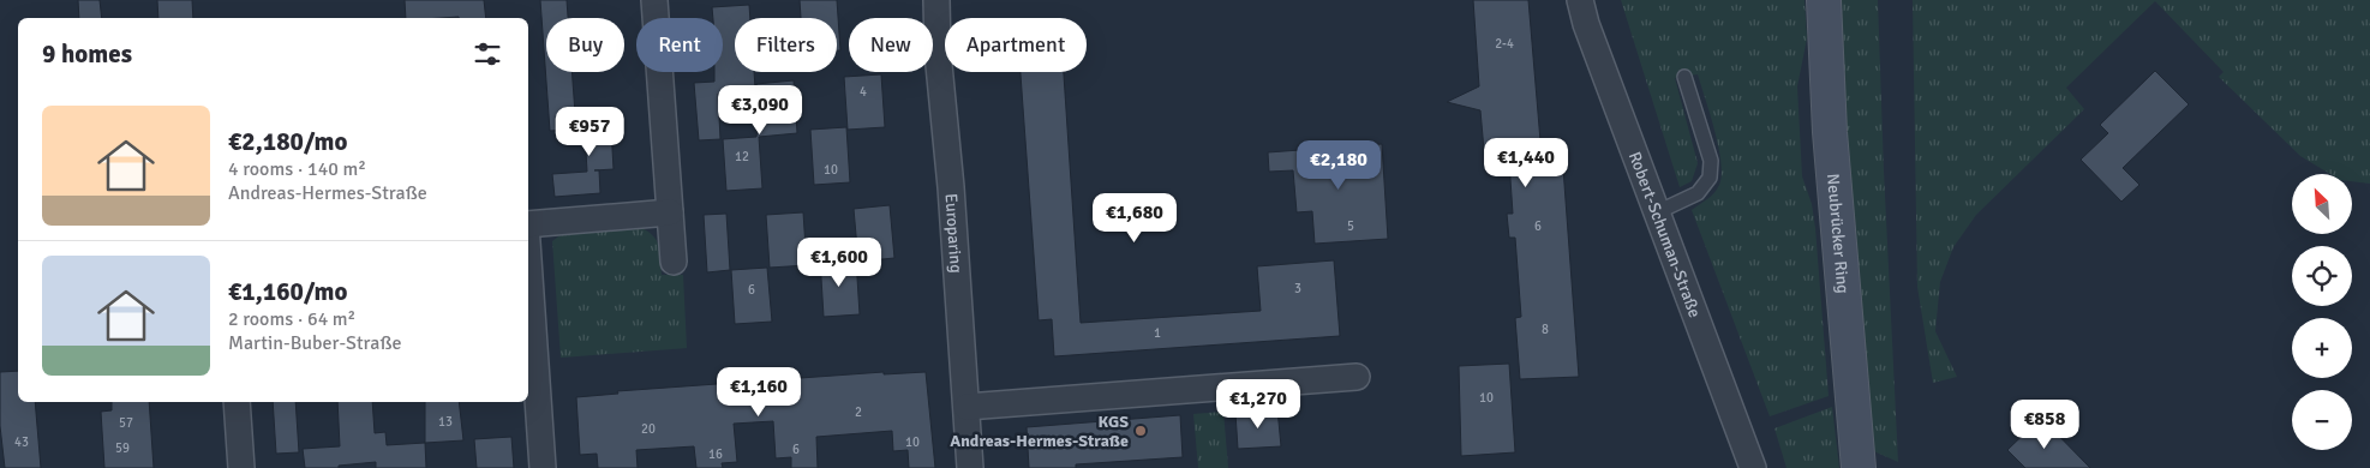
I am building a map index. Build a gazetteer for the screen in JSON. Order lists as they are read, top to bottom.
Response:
{
  "streets": {
    "main road": ["Neubrücker Ring"],
    "street": ["Europaring", "Robert-Schuman-Straße"]
  },
  "places": ["KGS Andreas-Hermes-Straße"],
  "house_numbers": [
    "2-4",
    "4",
    "12",
    "10",
    "5",
    "6",
    "3",
    "6",
    "8",
    "1",
    "10",
    "2",
    "13",
    "57",
    "20",
    "43",
    "10",
    "59",
    "6",
    "16"
  ],
  "north": "top left",
  "page": {
    "chip": [
      "Buy",
      "Rent",
      "Filters",
      "New",
      "Apartment"
    ],
    "heading": "9 homes",
    "price": [
      "€3,090",
      "€957",
      "€1,440",
      "€2,180",
      "€1,680",
      "€1,600",
      "€1,160",
      "€1,270",
      "€858"
    ],
    "list": [
      {
        "name": "€2,180/mo",
        "note": "4 rooms · 140 m² · Andreas-Hermes-Straße"
      },
      {
        "name": "€1,160/mo",
        "note": "2 rooms · 64 m² · Martin-Buber-Straße"
      }
    ],
    "map_buttons": ["+", "−"]
  }
}
